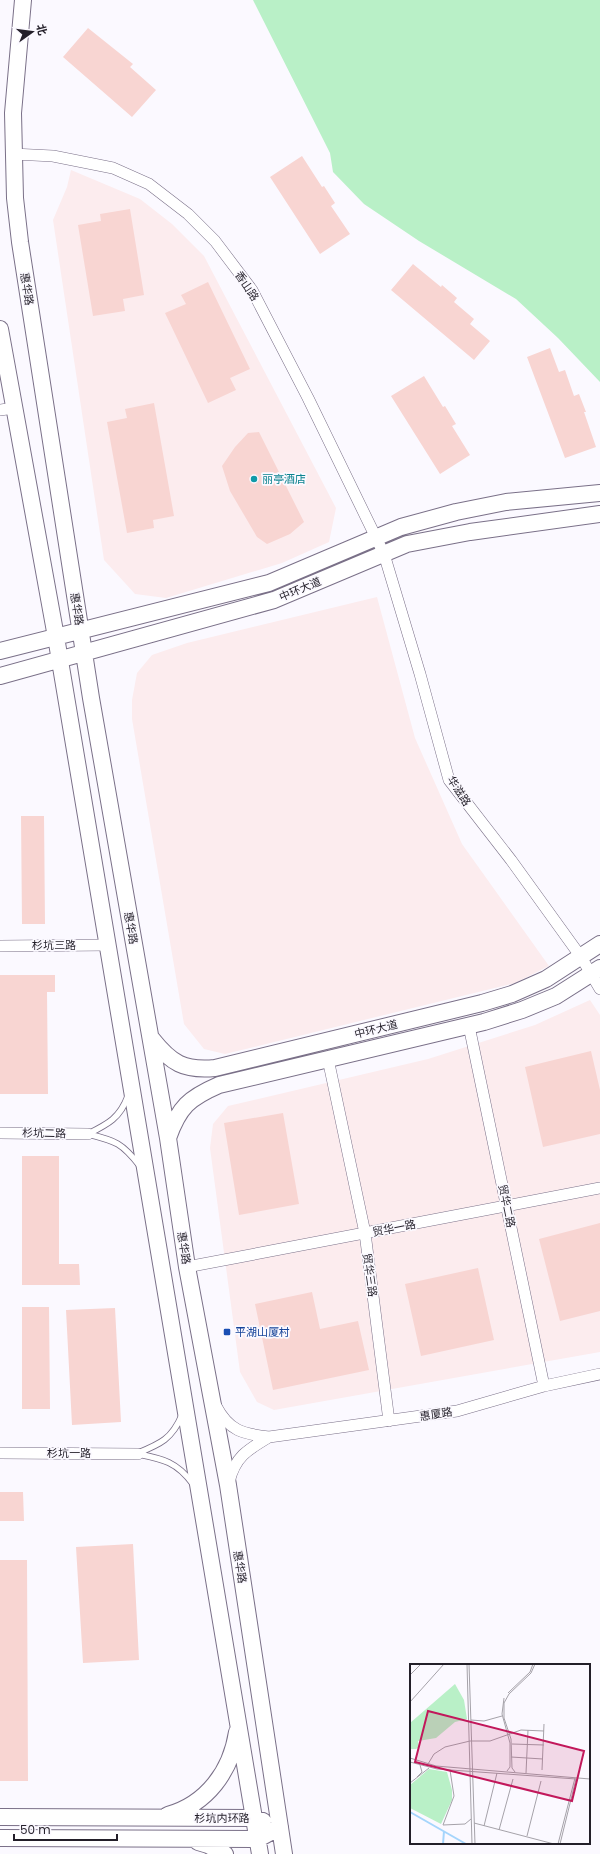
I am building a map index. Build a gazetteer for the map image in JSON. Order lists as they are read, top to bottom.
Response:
{
  "streets": {
    "main road": ["惠华路", "中环大道", "杉坑内环路"],
    "street": [
      "香山路",
      "华滋路",
      "杉坑三路",
      "杉坑二路",
      "贸华二路",
      "贸华一路",
      "贸华三路",
      "惠厦路",
      "杉坑一路"
    ]
  },
  "crossings": [
    ["香山路", "惠华路"],
    ["香山路", "中环大道"],
    ["香山路", "华滋路"],
    ["惠华路", "中环大道"],
    ["惠华路", "贸华一路"],
    ["惠华路", "杉坑内环路"],
    ["中环大道", "华滋路"],
    ["中环大道", "贸华二路"],
    ["中环大道", "贸华三路"],
    ["贸华二路", "贸华一路"],
    ["贸华二路", "惠厦路"],
    ["贸华一路", "贸华三路"],
    ["贸华三路", "惠厦路"]
  ],
  "places": {
    "other": ["丽亭酒店"],
    "transit": ["平湖山厦村"]
  },
  "scale_bar": "50 m",
  "north": "right"
}
